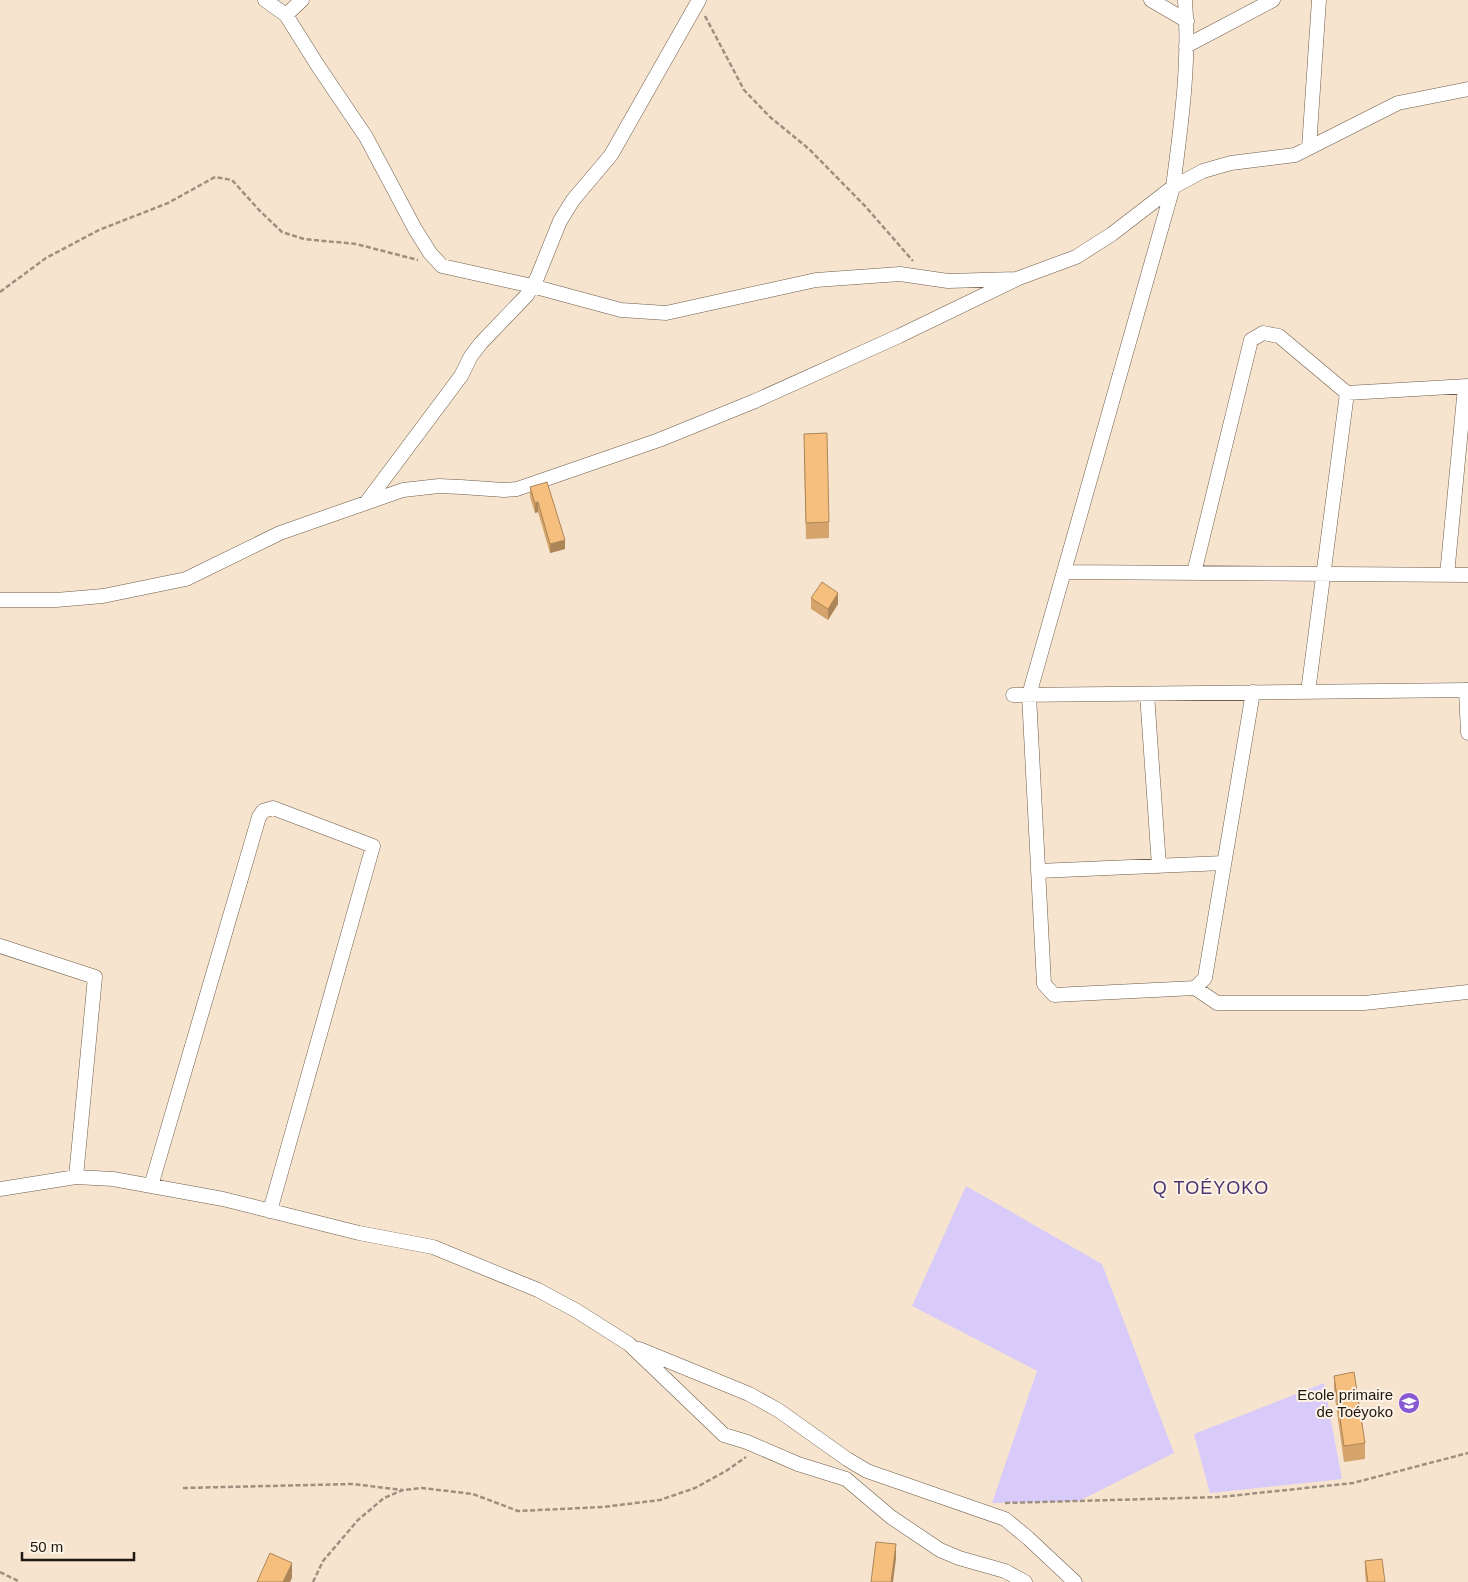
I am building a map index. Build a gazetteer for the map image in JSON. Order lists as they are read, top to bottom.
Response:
{
  "districts": ["Q TOÉYOKO"],
  "places": {
    "school or university": ["Ecole primaire de Toéyoko"]
  },
  "scale_bar": "50 m"
}
